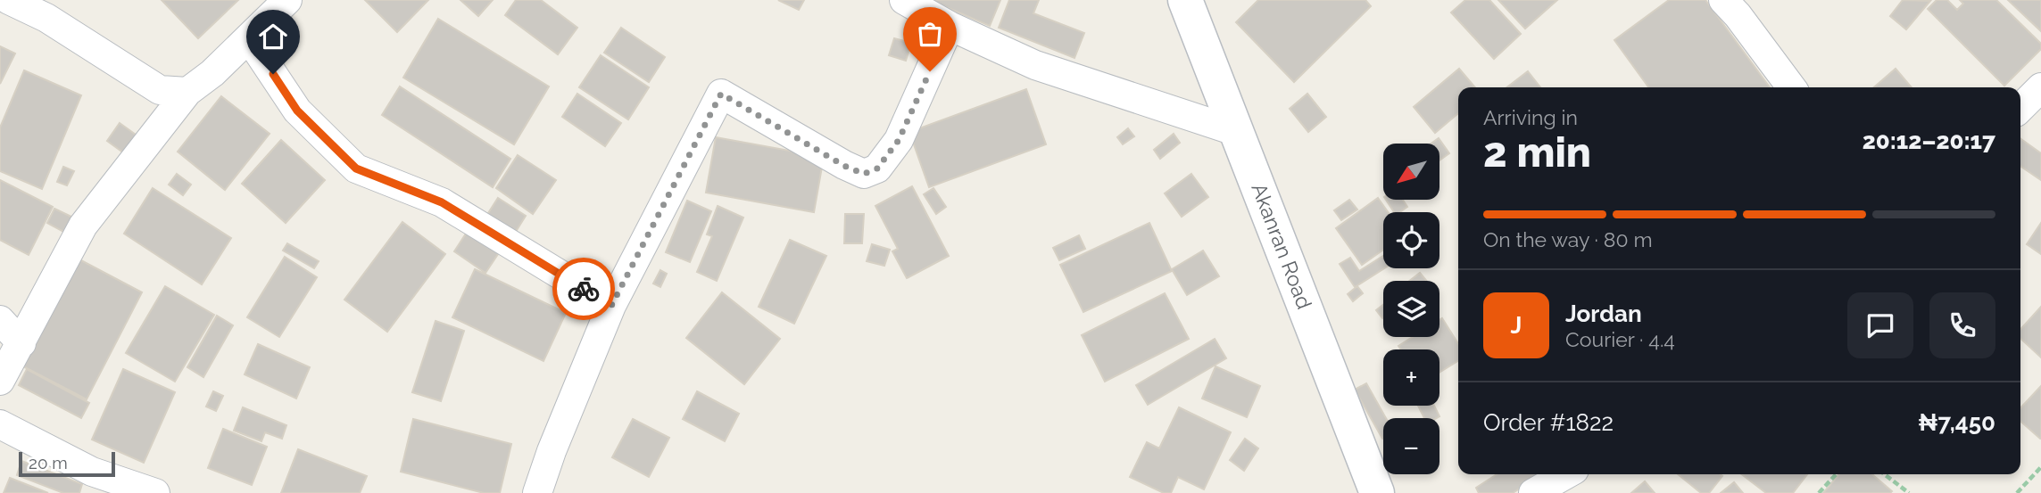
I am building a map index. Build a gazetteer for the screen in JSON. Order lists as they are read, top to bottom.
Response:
{
  "streets": {
    "main road": ["Akanran Road"]
  },
  "scale_bar": "20 m",
  "north": "bottom left",
  "page": {
    "heading": ["2 min", "Arriving in", "20:12–20:17"],
    "panel": [
      "Jordan",
      "Courier · 4.4",
      "Order #1822",
      "₦7,450"
    ],
    "map_buttons": ["+", "−"],
    "bar": "On the way · 80 m",
    "round": "J",
    "scale": "20 m"
  }
}
